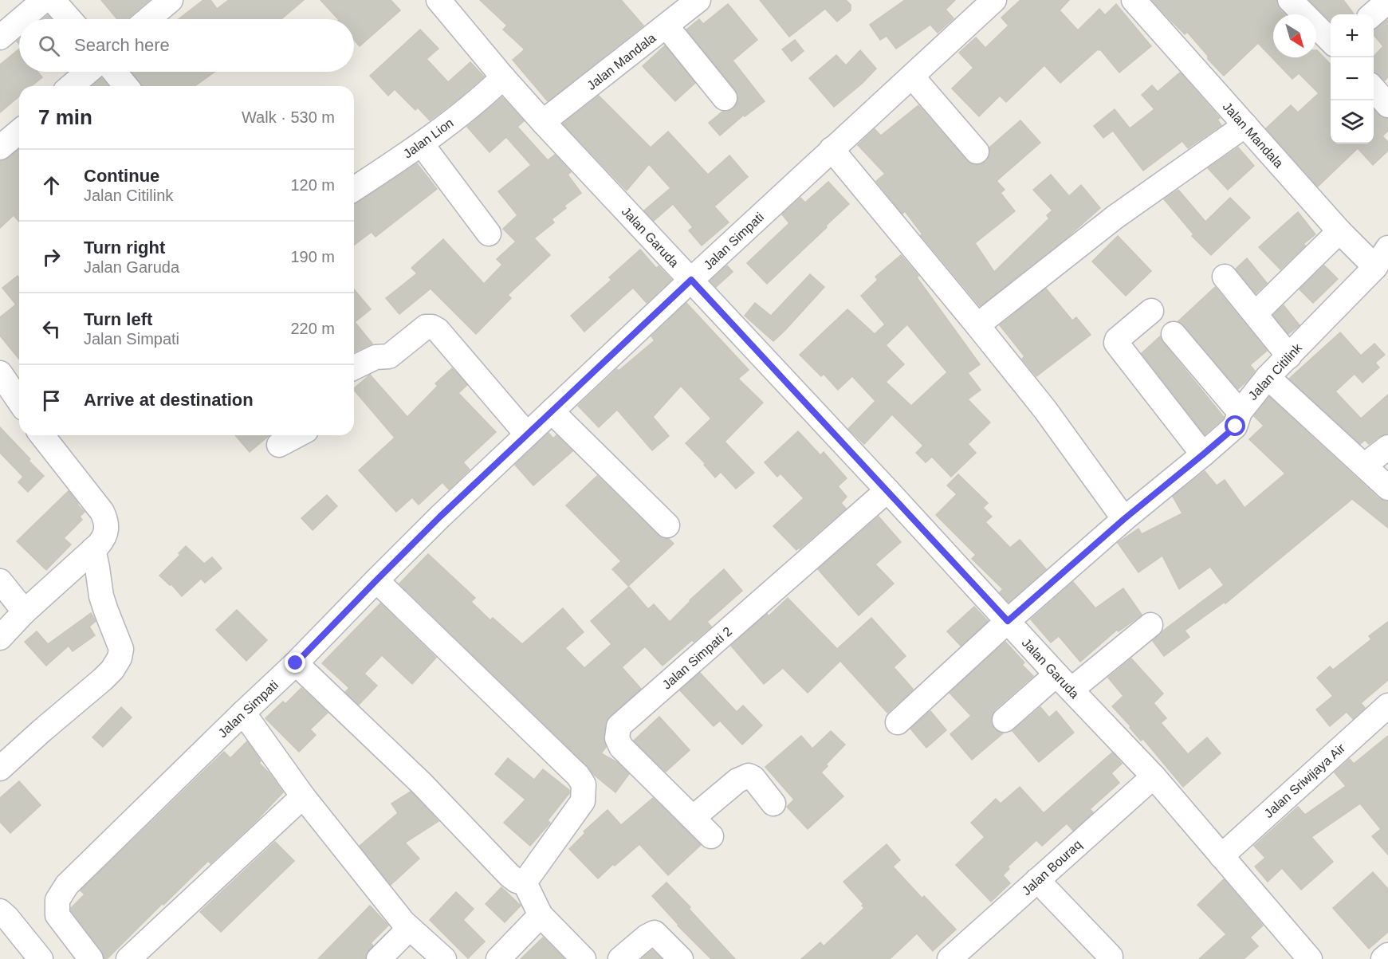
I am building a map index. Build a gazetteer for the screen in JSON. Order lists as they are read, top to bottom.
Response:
{
  "streets": {
    "street": [
      "Jalan Mandala",
      "Jalan Lion",
      "Jalan Garuda",
      "Jalan Simpati",
      "Jalan Citilink",
      "Jalan Simpati 2",
      "Jalan Sriwijaya Air",
      "Jalan Bouraq"
    ]
  },
  "crossings": [
    ["Jalan Mandala", "Jalan Garuda"],
    ["Jalan Mandala", "Jalan Citilink"],
    ["Jalan Lion", "Jalan Garuda"],
    ["Jalan Garuda", "Jalan Simpati"],
    ["Jalan Garuda", "Jalan Citilink"],
    ["Jalan Garuda", "Jalan Simpati 2"],
    ["Jalan Garuda", "Jalan Sriwijaya Air"],
    ["Jalan Garuda", "Jalan Bouraq"]
  ],
  "north": "bottom right",
  "page": {
    "map_buttons": ["+", "−"],
    "search": "Search here",
    "heading": ["7 min", "Walk · 530 m"],
    "list": [
      ["Continue", "Jalan Citilink", "120 m"],
      ["Turn right", "Jalan Garuda", "190 m"],
      ["Turn left", "Jalan Simpati", "220 m"],
      "Arrive at destination"
    ]
  }
}
